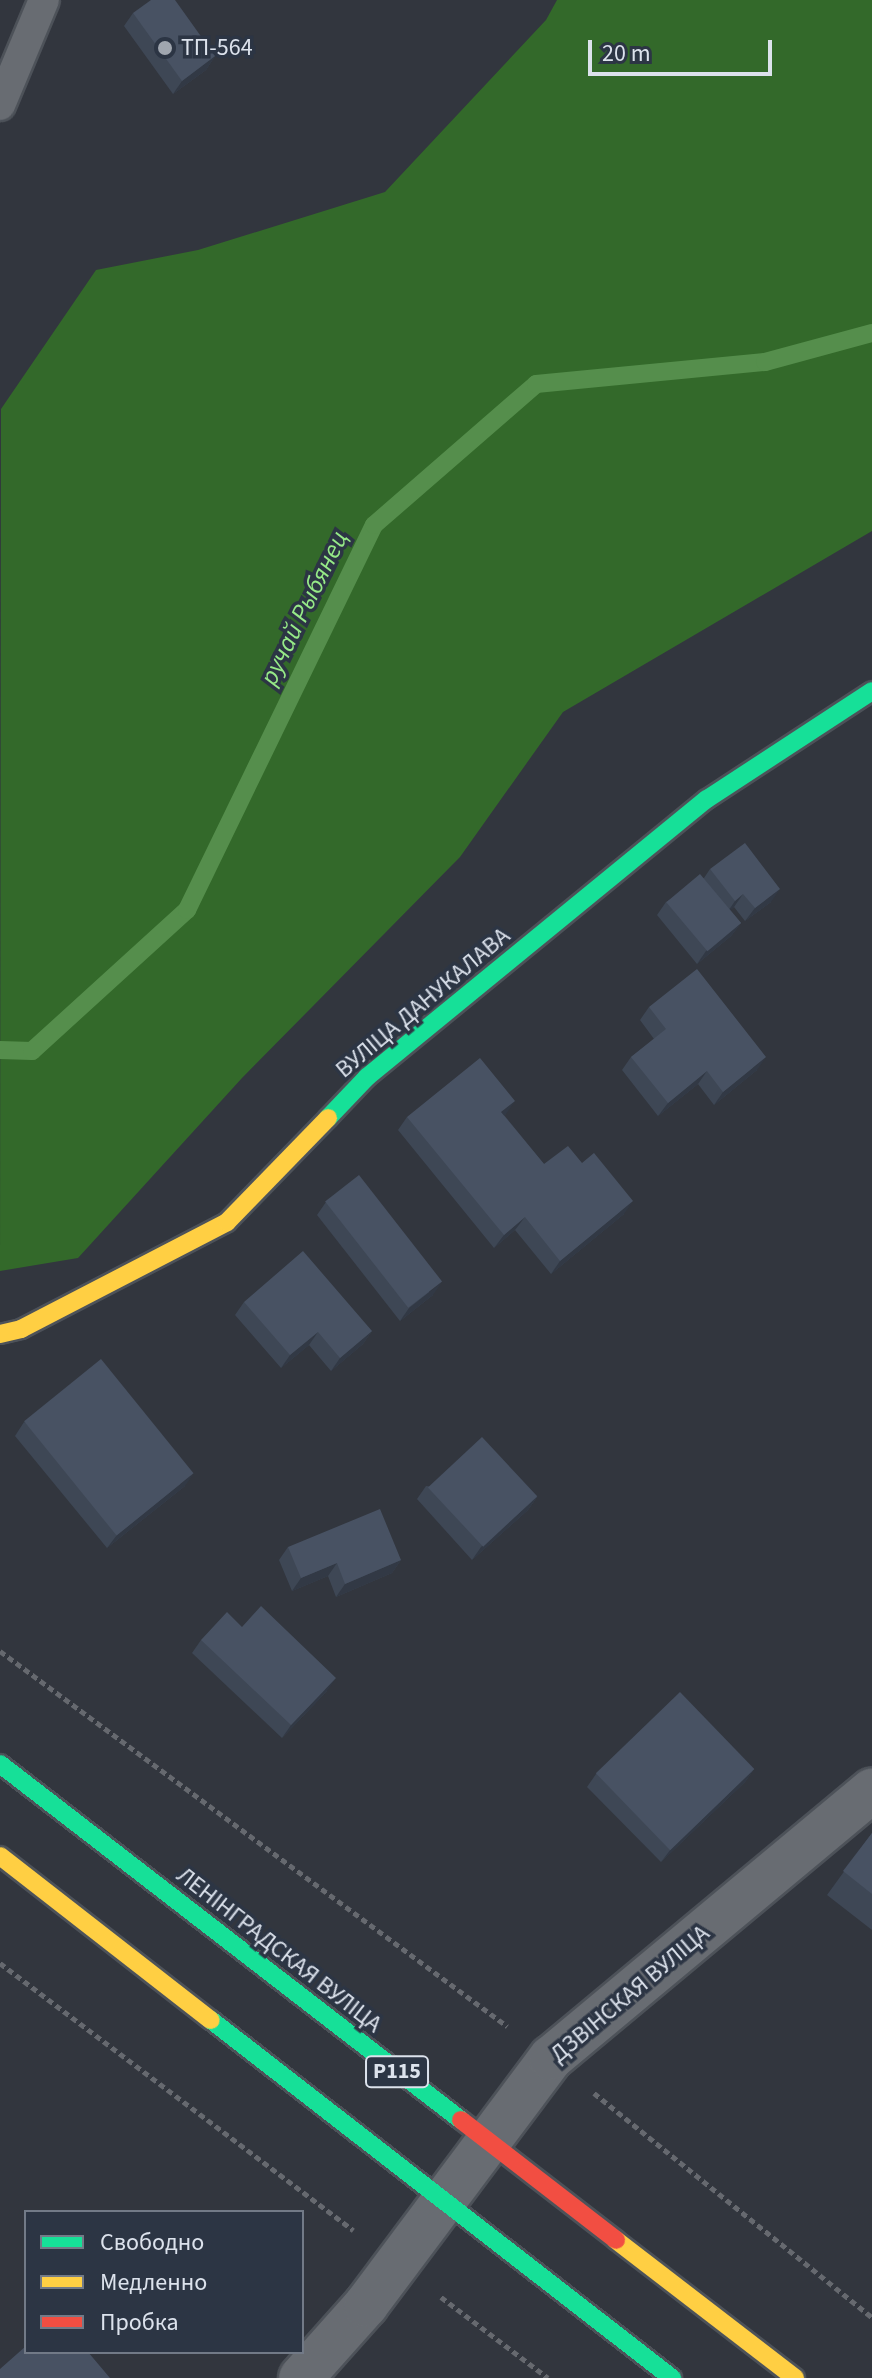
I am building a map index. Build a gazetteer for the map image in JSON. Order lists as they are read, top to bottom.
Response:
{
  "streets": {
    "main road": ["ВУЛІЦА ДАНУКАЛАВА", "ЛЕНІНГРАДСКАЯ ВУЛІЦА", "Р115"],
    "street": ["ДЗВІНСКАЯ ВУЛІЦА"]
  },
  "crossings": [
    ["ЛЕНІНГРАДСКАЯ ВУЛІЦА", "ДЗВІНСКАЯ ВУЛІЦА"]
  ],
  "water": ["ручай Рыбянец"],
  "places": ["ТП-564"],
  "legend": ["Свободно", "Медленно", "Пробка"],
  "scale_bar": "20 m"
}
